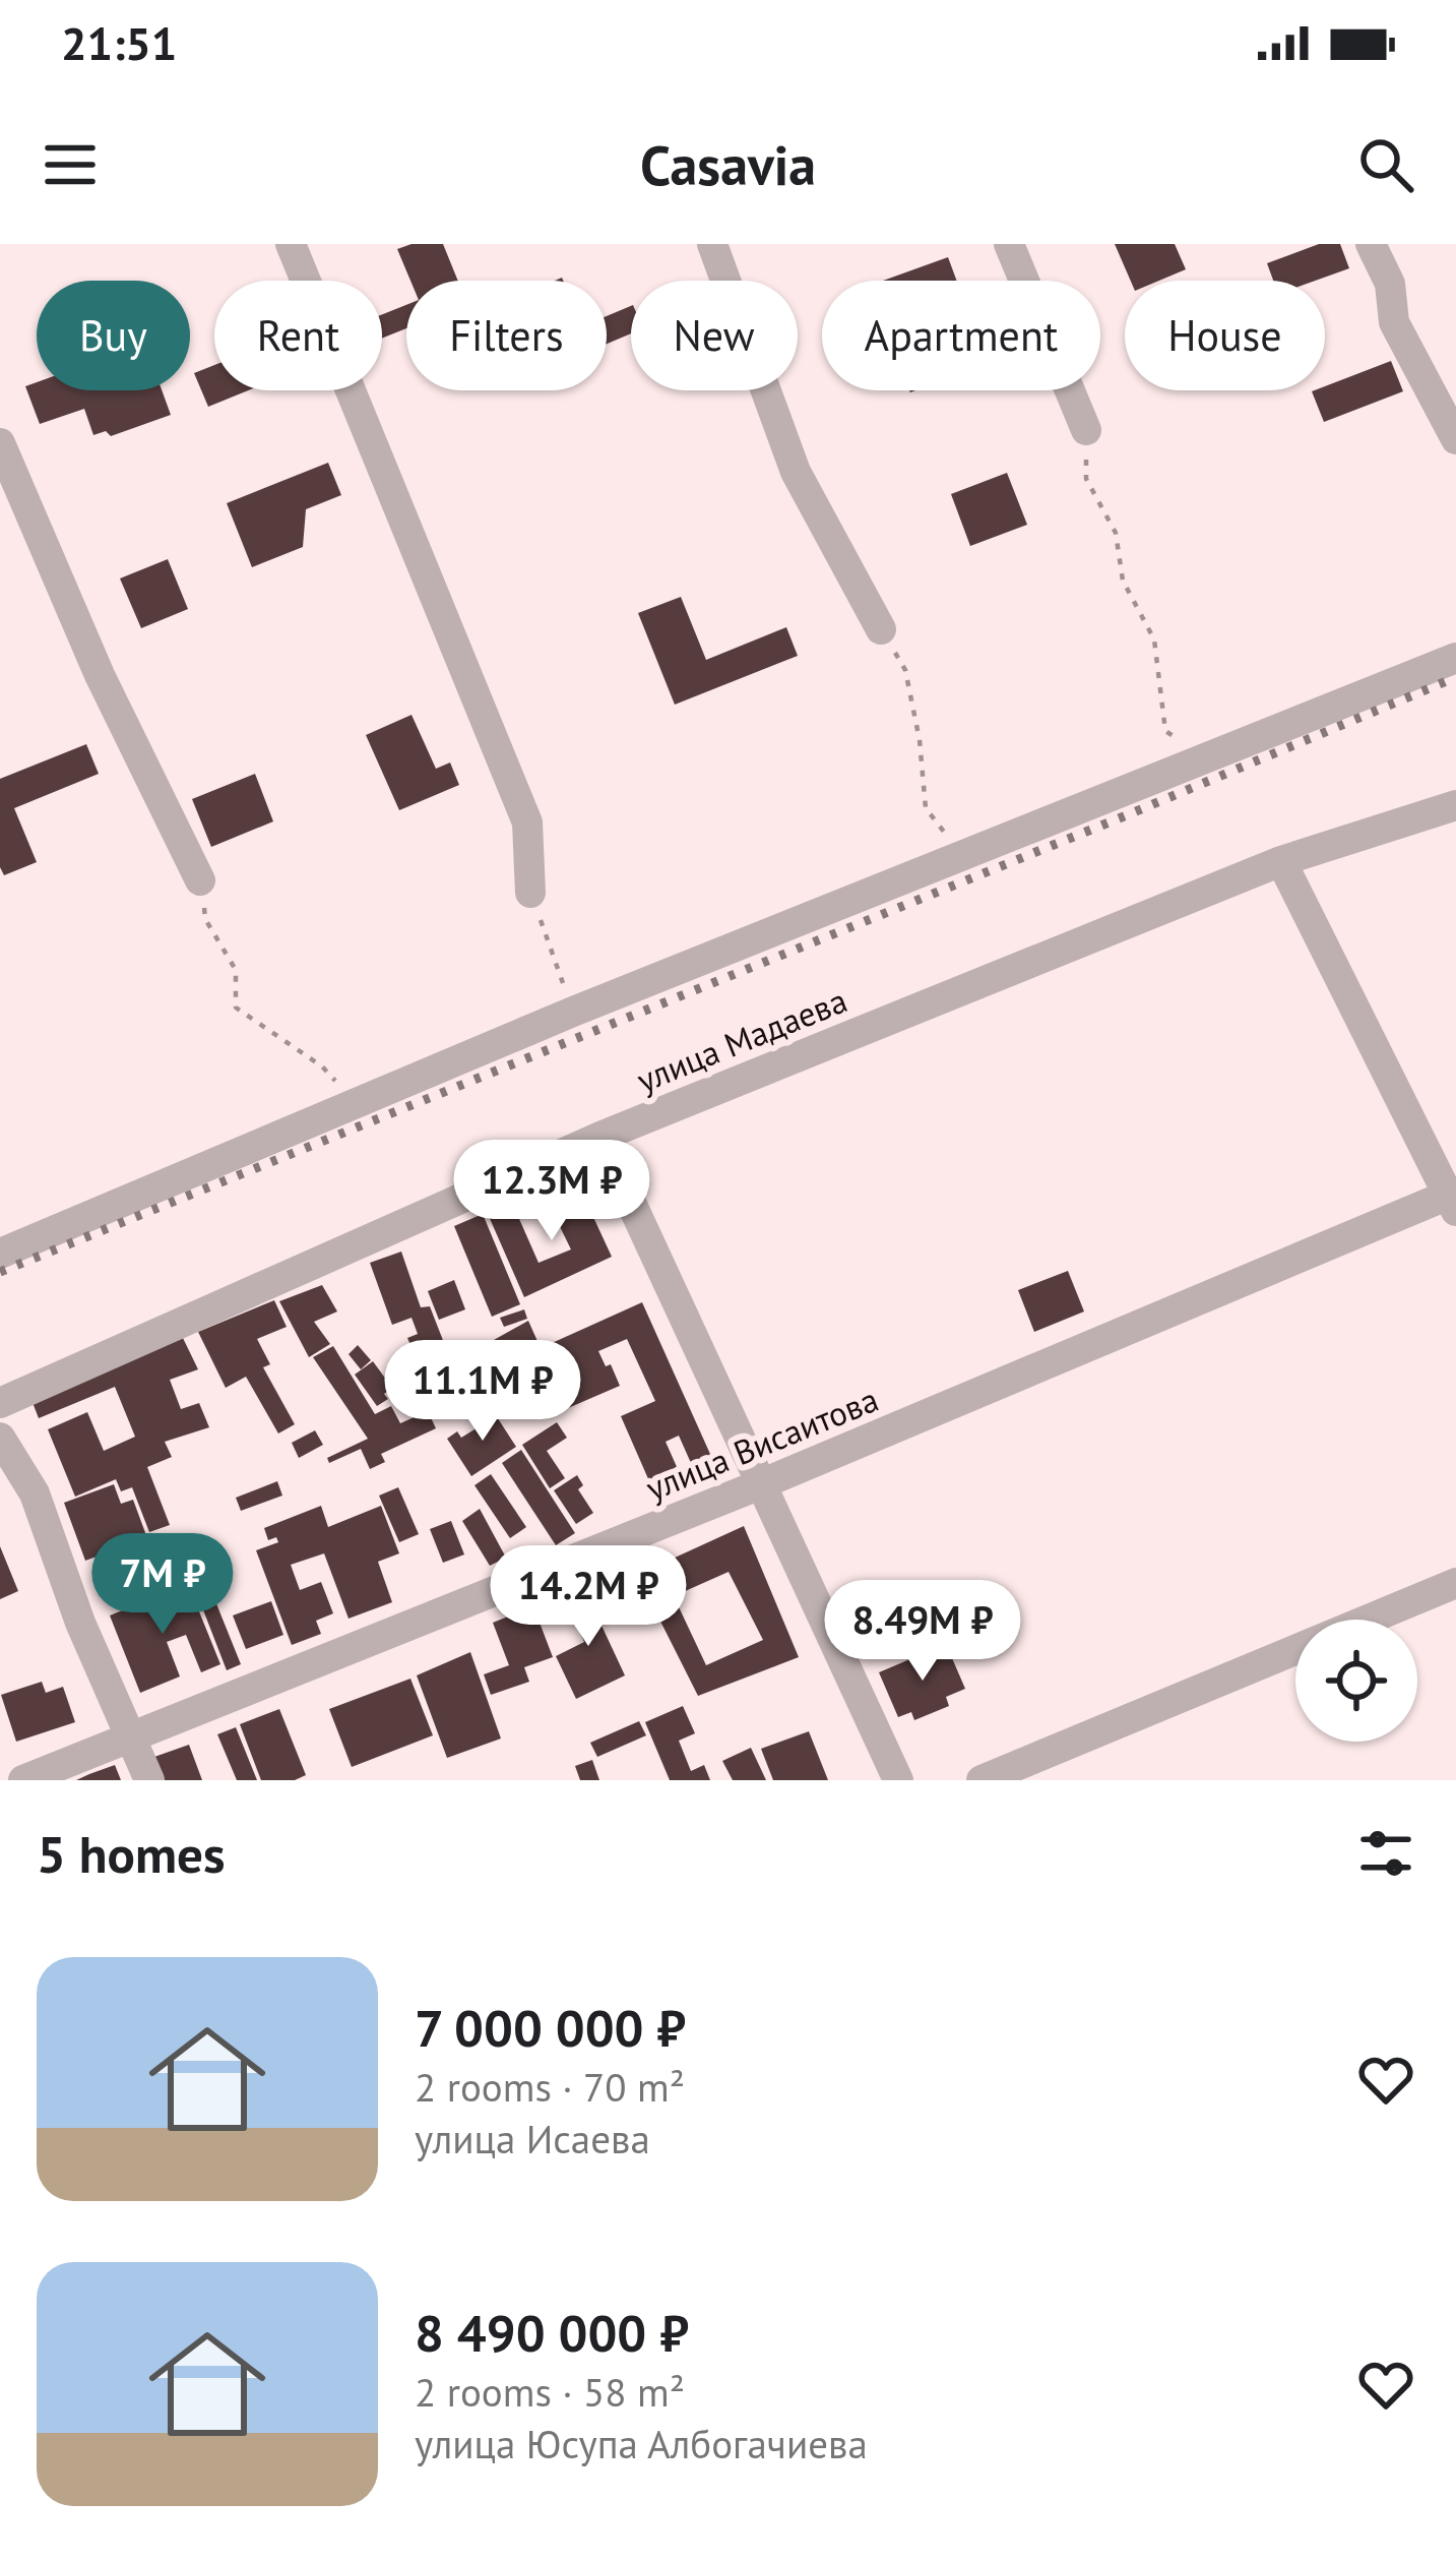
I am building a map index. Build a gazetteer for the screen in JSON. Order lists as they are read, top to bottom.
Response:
{
  "streets": {
    "street": ["улица Мадаева", "улица Висаитова"]
  },
  "page": {
    "status": "21:51",
    "header": "Casavia",
    "chip": [
      "Buy",
      "Rent",
      "Filters",
      "New",
      "Apartment",
      "House"
    ],
    "price": [
      "12.3M ₽",
      "11.1M ₽",
      "7M ₽",
      "14.2M ₽",
      "8.49M ₽"
    ],
    "heading": "5 homes",
    "list": [
      {
        "name": "7 000 000 ₽",
        "note": "2 rooms · 70 m² · улица Исаева"
      },
      {
        "name": "8 490 000 ₽",
        "note": "2 rooms · 58 m² · улица Юсупа Албогачиева"
      }
    ]
  }
}
